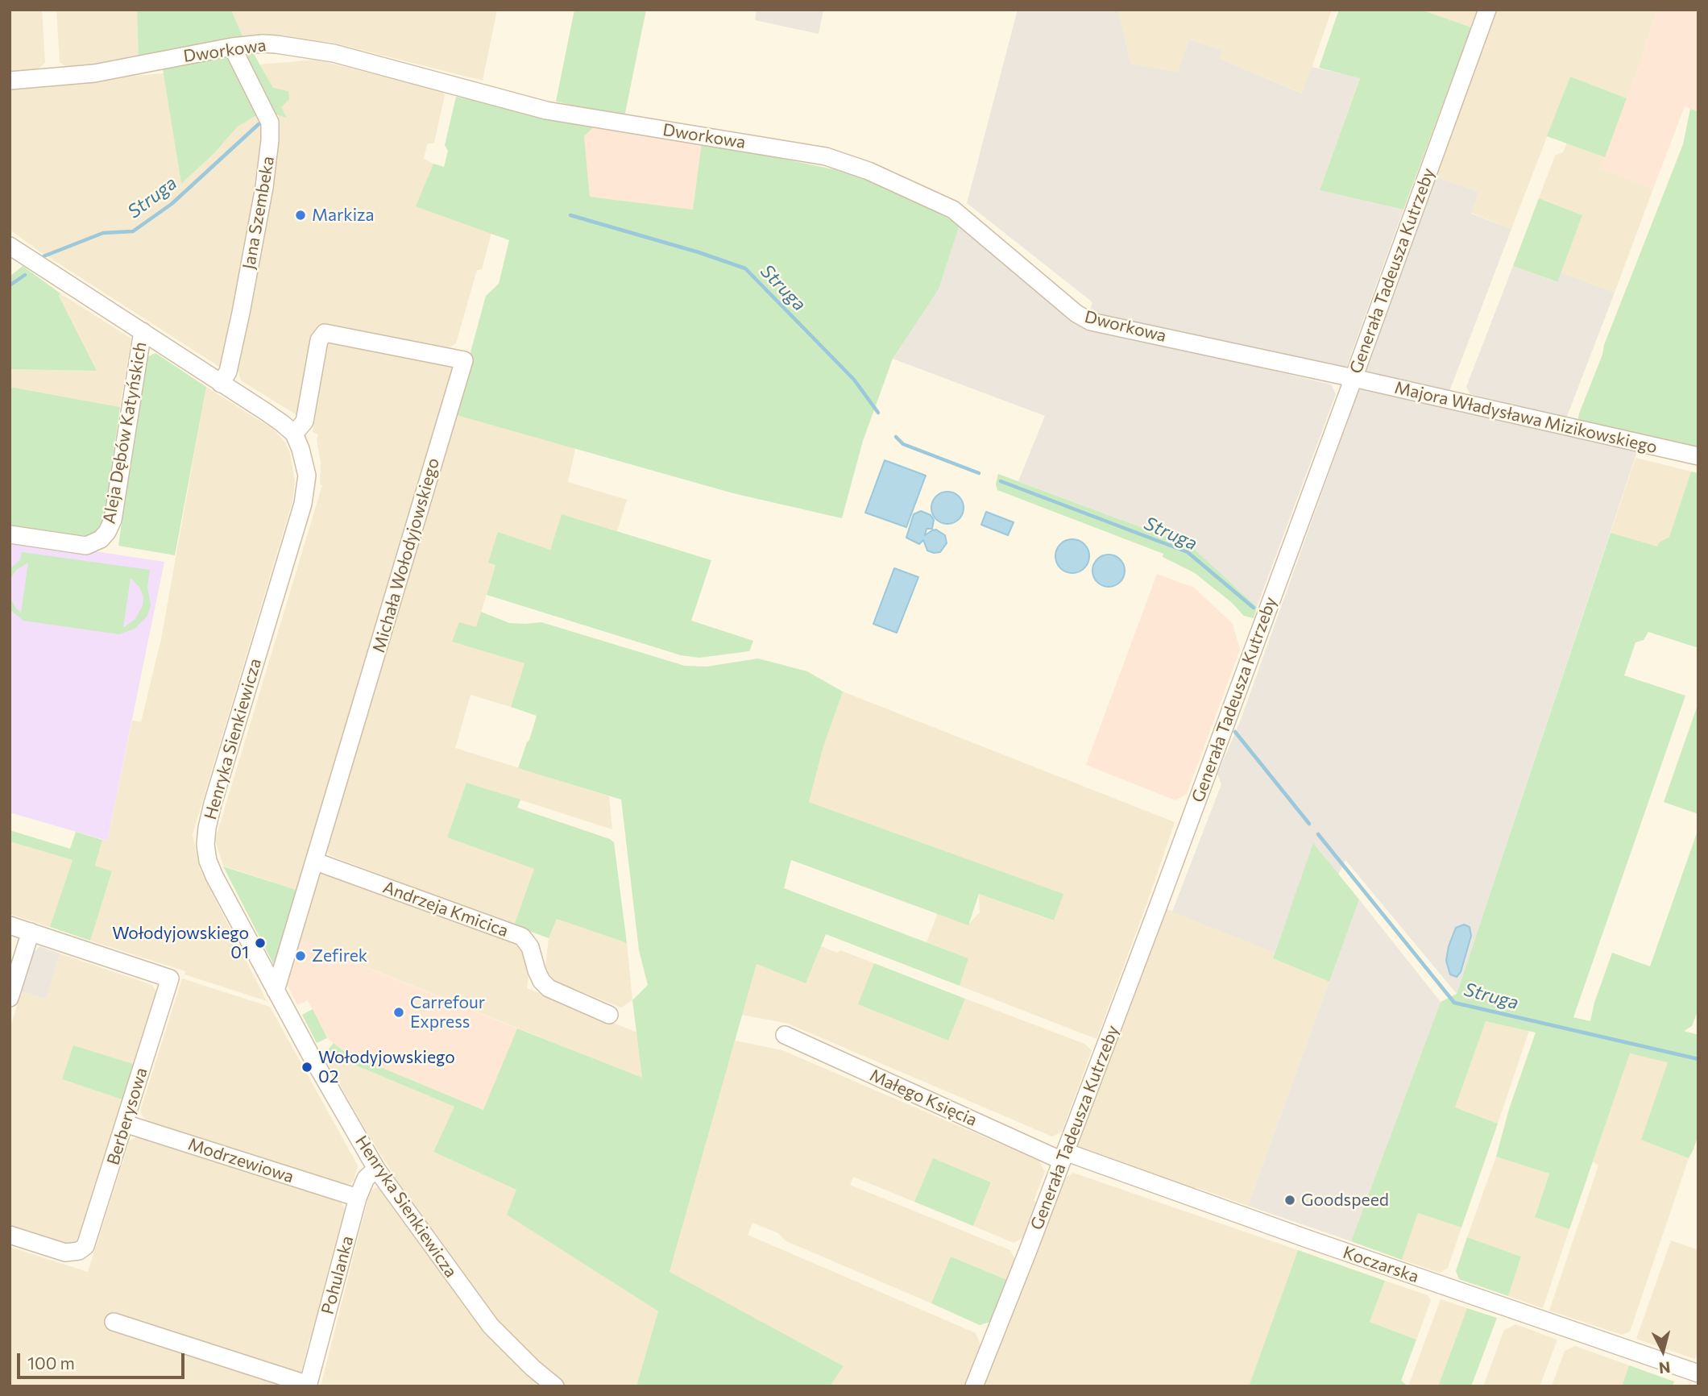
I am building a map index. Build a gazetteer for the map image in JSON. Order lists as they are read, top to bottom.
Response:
{
  "streets": {
    "street": [
      "Dworkowa",
      "Jana Szembeka",
      "Generała Tadeusza Kutrzeby",
      "Majora Władysława Mizikowskiego",
      "Aleja Dębów Katyńskich",
      "Michała Wołodyjowskiego",
      "Henryka Sienkiewicza",
      "Andrzeja Kmicica",
      "Małego Księcia",
      "Berberysowa",
      "Modrzewiowa",
      "Koczarska",
      "Pohulanka"
    ]
  },
  "crossings": [
    ["Dworkowa", "Jana Szembeka"],
    ["Dworkowa", "Generała Tadeusza Kutrzeby"],
    ["Dworkowa", "Majora Władysława Mizikowskiego"],
    ["Generała Tadeusza Kutrzeby", "Majora Władysława Mizikowskiego"],
    ["Generała Tadeusza Kutrzeby", "Małego Księcia"],
    ["Generała Tadeusza Kutrzeby", "Koczarska"],
    ["Michała Wołodyjowskiego", "Henryka Sienkiewicza"],
    ["Michała Wołodyjowskiego", "Andrzeja Kmicica"],
    ["Henryka Sienkiewicza", "Pohulanka"],
    ["Małego Księcia", "Koczarska"],
    ["Berberysowa", "Modrzewiowa"],
    ["Modrzewiowa", "Pohulanka"]
  ],
  "water": ["Struga"],
  "places": [
    "Markiza",
    "Wołodyjowskiego 01",
    "Zefirek",
    "Carrefour Express",
    "Wołodyjowskiego 02",
    "Goodspeed"
  ],
  "scale_bar": "100 m",
  "north": "bottom"
}
